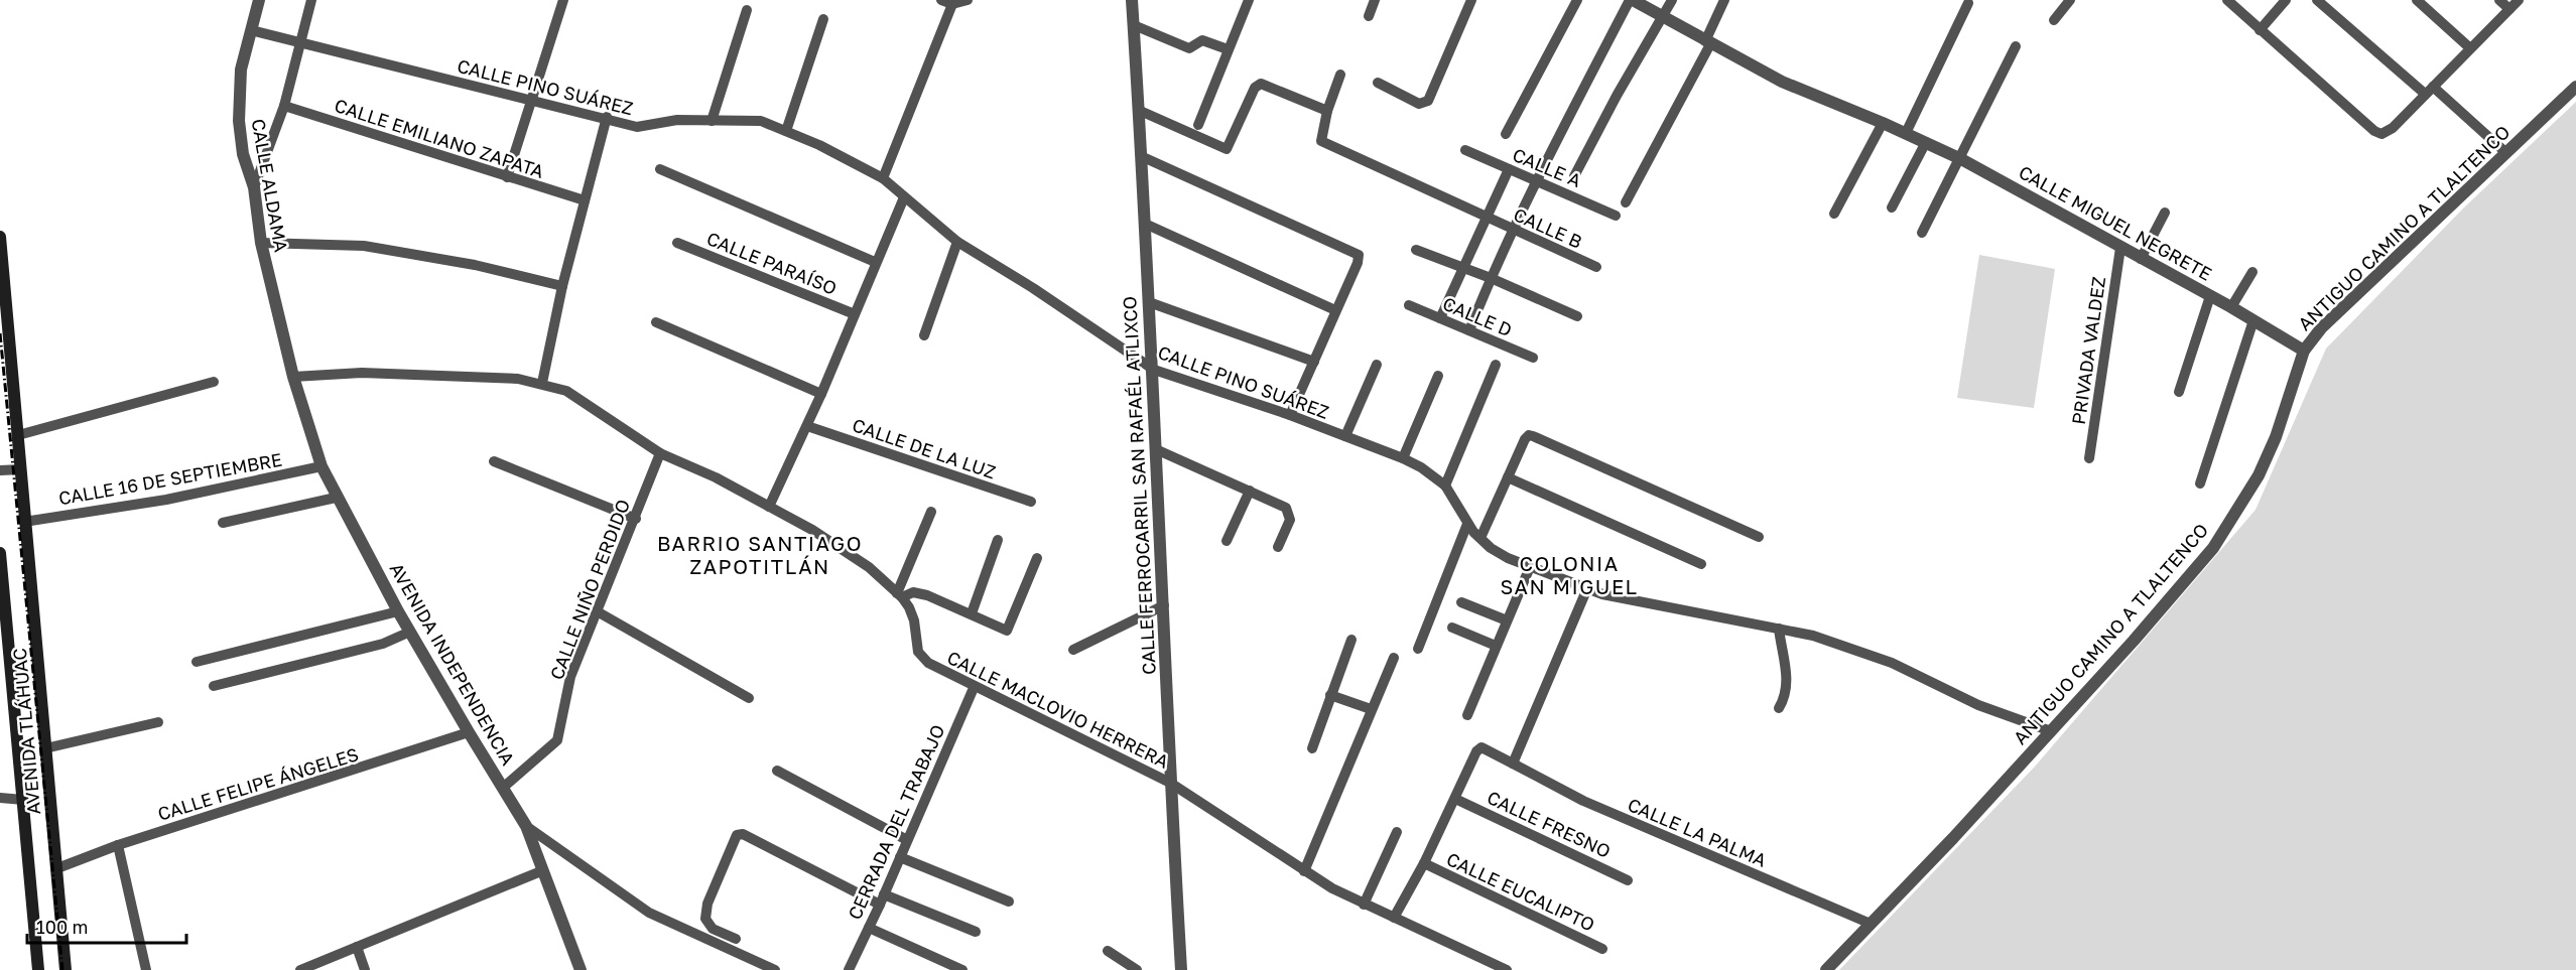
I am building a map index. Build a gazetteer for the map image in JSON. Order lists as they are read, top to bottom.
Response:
{
  "streets": {
    "main road": ["AVENIDA TLÁHUAC"],
    "street": [
      "CALLE PINO SUÁREZ",
      "CALLE EMILIANO ZAPATA",
      "CALLE A",
      "CALLE ALDAMA",
      "CALLE MIGUEL NEGRETE",
      "CALLE B",
      "ANTIGUO CAMINO A TLALTENCO",
      "CALLE PARAÍSO",
      "CALLE D",
      "PRIVADA VALDEZ",
      "CALLE DE LA LUZ",
      "CALLE 16 DE SEPTIEMBRE",
      "CALLE FERROCARRIL SAN RAFAÉL ATLIXCO",
      "CALLE NIÑO PERDIDO",
      "AVENIDA INDEPENDENCIA",
      "CALLE MACLOVIO HERRERA",
      "CALLE FELIPE ÁNGELES",
      "CERRADA DEL TRABAJO",
      "CALLE FRESNO",
      "CALLE LA PALMA",
      "CALLE EUCALIPTO"
    ]
  },
  "crossings": [
    ["CALLE PINO SUÁREZ", "CALLE ALDAMA"],
    ["CALLE PINO SUÁREZ", "ANTIGUO CAMINO A TLALTENCO"],
    ["CALLE PINO SUÁREZ", "CALLE FERROCARRIL SAN RAFAÉL ATLIXCO"],
    ["CALLE ALDAMA", "AVENIDA INDEPENDENCIA"],
    ["CALLE ALDAMA", "CALLE MACLOVIO HERRERA"],
    ["CALLE MIGUEL NEGRETE", "ANTIGUO CAMINO A TLALTENCO"],
    ["CALLE MIGUEL NEGRETE", "PRIVADA VALDEZ"],
    ["ANTIGUO CAMINO A TLALTENCO", "CALLE LA PALMA"],
    ["CALLE 16 DE SEPTIEMBRE", "AVENIDA INDEPENDENCIA"],
    ["CALLE 16 DE SEPTIEMBRE", "AVENIDA TLÁHUAC"],
    ["CALLE FERROCARRIL SAN RAFAÉL ATLIXCO", "CALLE MACLOVIO HERRERA"],
    ["CALLE NIÑO PERDIDO", "AVENIDA INDEPENDENCIA"],
    ["CALLE NIÑO PERDIDO", "CALLE MACLOVIO HERRERA"],
    ["AVENIDA INDEPENDENCIA", "CALLE MACLOVIO HERRERA"],
    ["AVENIDA INDEPENDENCIA", "CALLE FELIPE ÁNGELES"],
    ["CALLE MACLOVIO HERRERA", "CERRADA DEL TRABAJO"],
    ["AVENIDA TLÁHUAC", "CALLE FELIPE ÁNGELES"],
    ["CALLE FRESNO", "CALLE LA PALMA"]
  ],
  "districts": ["BARRIO SANTIAGO ZAPOTITLÁN", "COLONIA SAN MIGUEL"],
  "scale_bar": "100 m"
}
